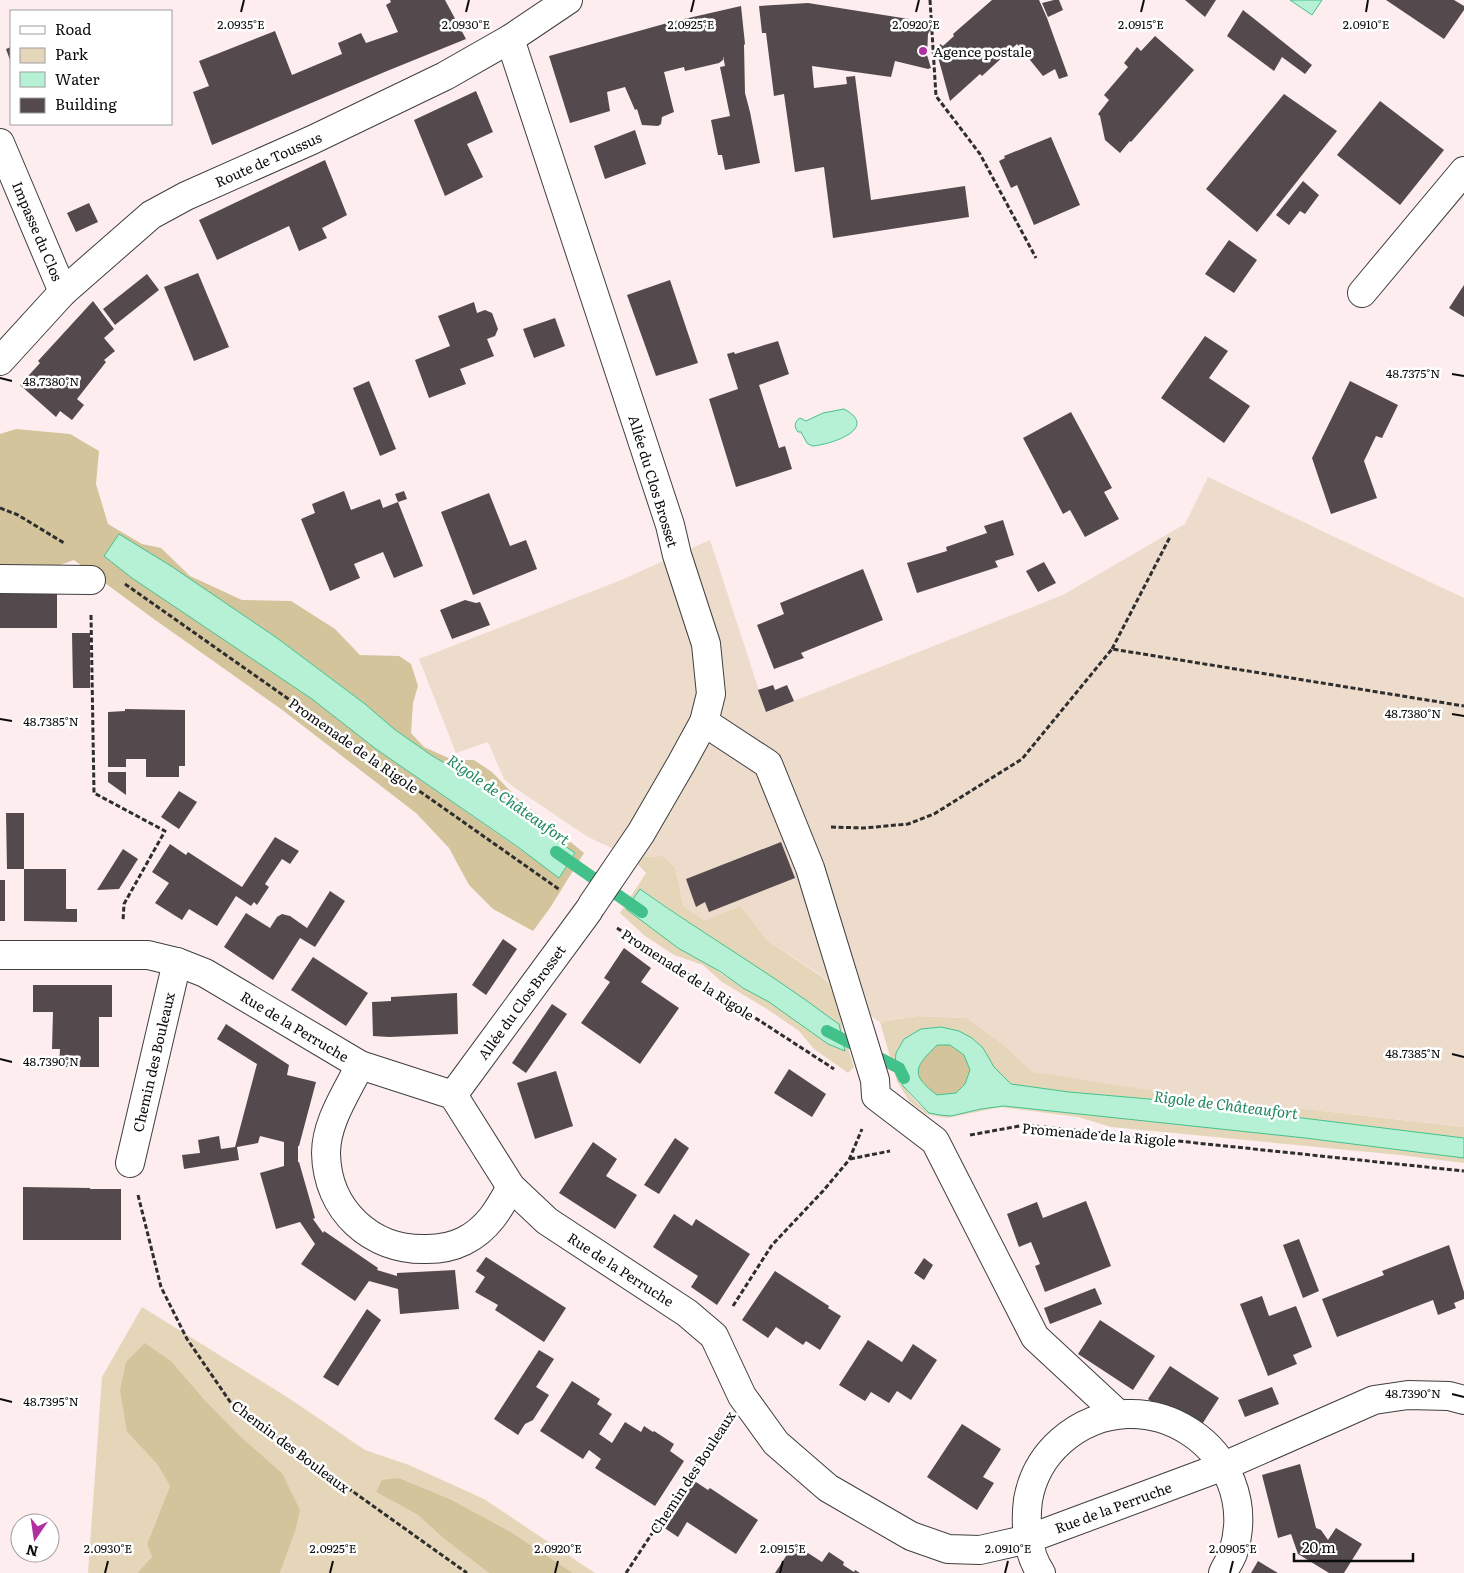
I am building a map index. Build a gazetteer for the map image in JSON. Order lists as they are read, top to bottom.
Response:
{
  "streets": {
    "street": [
      "Route de Toussus",
      "Impasse du Clos",
      "Allée du Clos Brosset",
      "Rue de la Perruche",
      "Chemin des Bouleaux"
    ],
    "path": ["Promenade de la Rigole"]
  },
  "crossings": [
    ["Route de Toussus", "Impasse du Clos"],
    ["Route de Toussus", "Allée du Clos Brosset"],
    ["Allée du Clos Brosset", "Promenade de la Rigole"],
    ["Allée du Clos Brosset", "Rue de la Perruche"],
    ["Rue de la Perruche", "Chemin des Bouleaux"]
  ],
  "water": ["Rigole de Châteaufort"],
  "places": ["Agence postale"],
  "legend": [
    "Road",
    "Park",
    "Water",
    "Building"
  ],
  "scale_bar": "20 m",
  "north": "bottom",
  "coordinates": [
    "2.0935°E",
    "2.0930°E",
    "2.0925°E",
    "2.0920°E",
    "2.0915°E",
    "2.0910°E",
    "48.7375°N",
    "48.7380°N",
    "48.7385°N",
    "48.7390°N",
    "48.7395°N",
    "2.0905°E"
  ]
}
